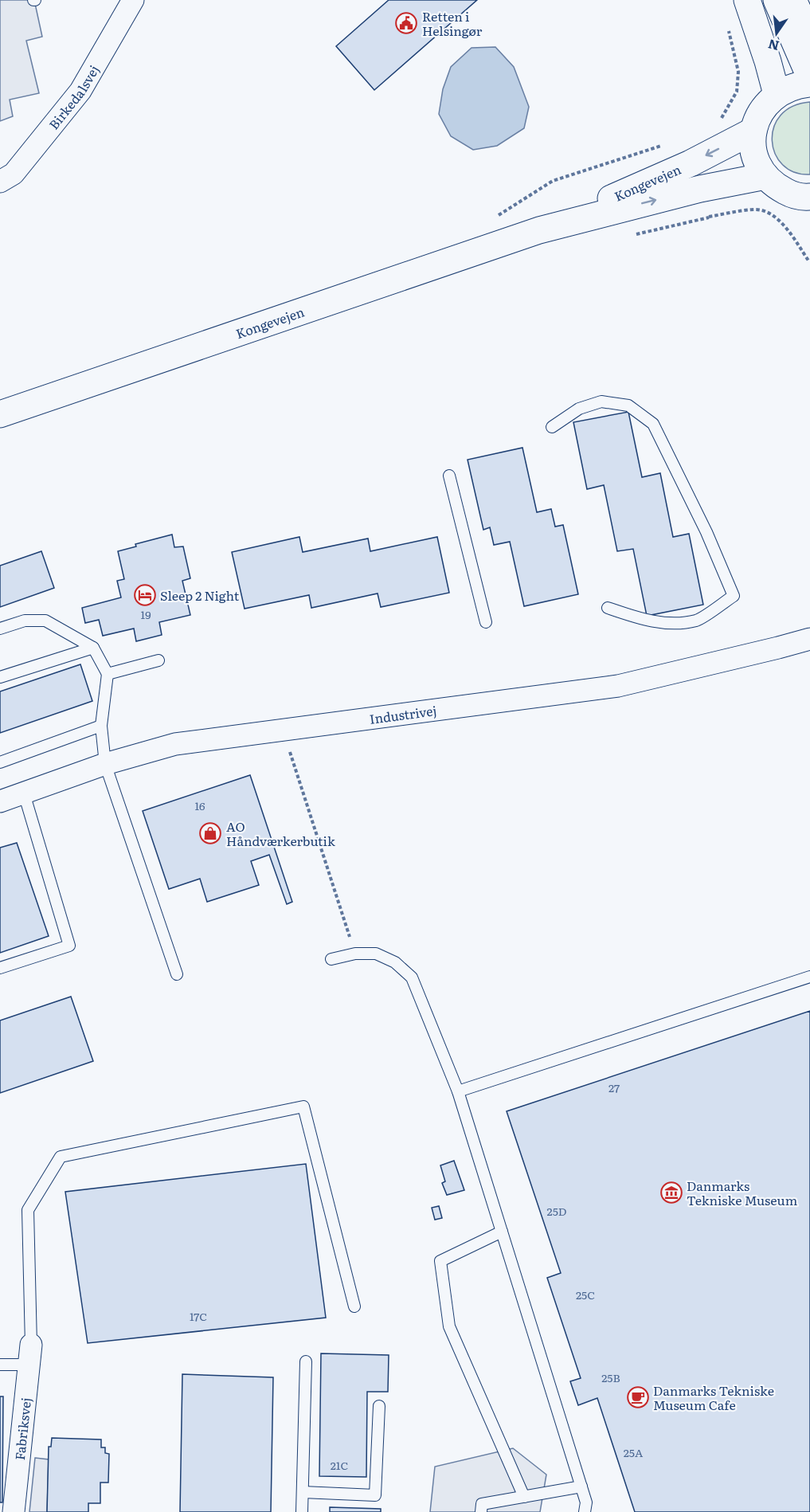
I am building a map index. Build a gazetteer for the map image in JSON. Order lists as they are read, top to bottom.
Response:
{
  "streets": {
    "main road": ["Kongevejen"],
    "street": ["Birkedalsvej", "Industrivej", "Fabriksvej"]
  },
  "places": {
    "public building": ["Retten i Helsingør"],
    "hotel": ["Sleep 2 Night"],
    "shop": ["AO Håndværkerbutik"],
    "museum": ["Danmarks Tekniske Museum"],
    "cafe": ["Danmarks Tekniske Museum Cafe"]
  },
  "house_numbers": [
    "19",
    "16",
    "27",
    "25D",
    "25C",
    "17C",
    "25B",
    "25A",
    "21C"
  ],
  "north": "bottom"
}
